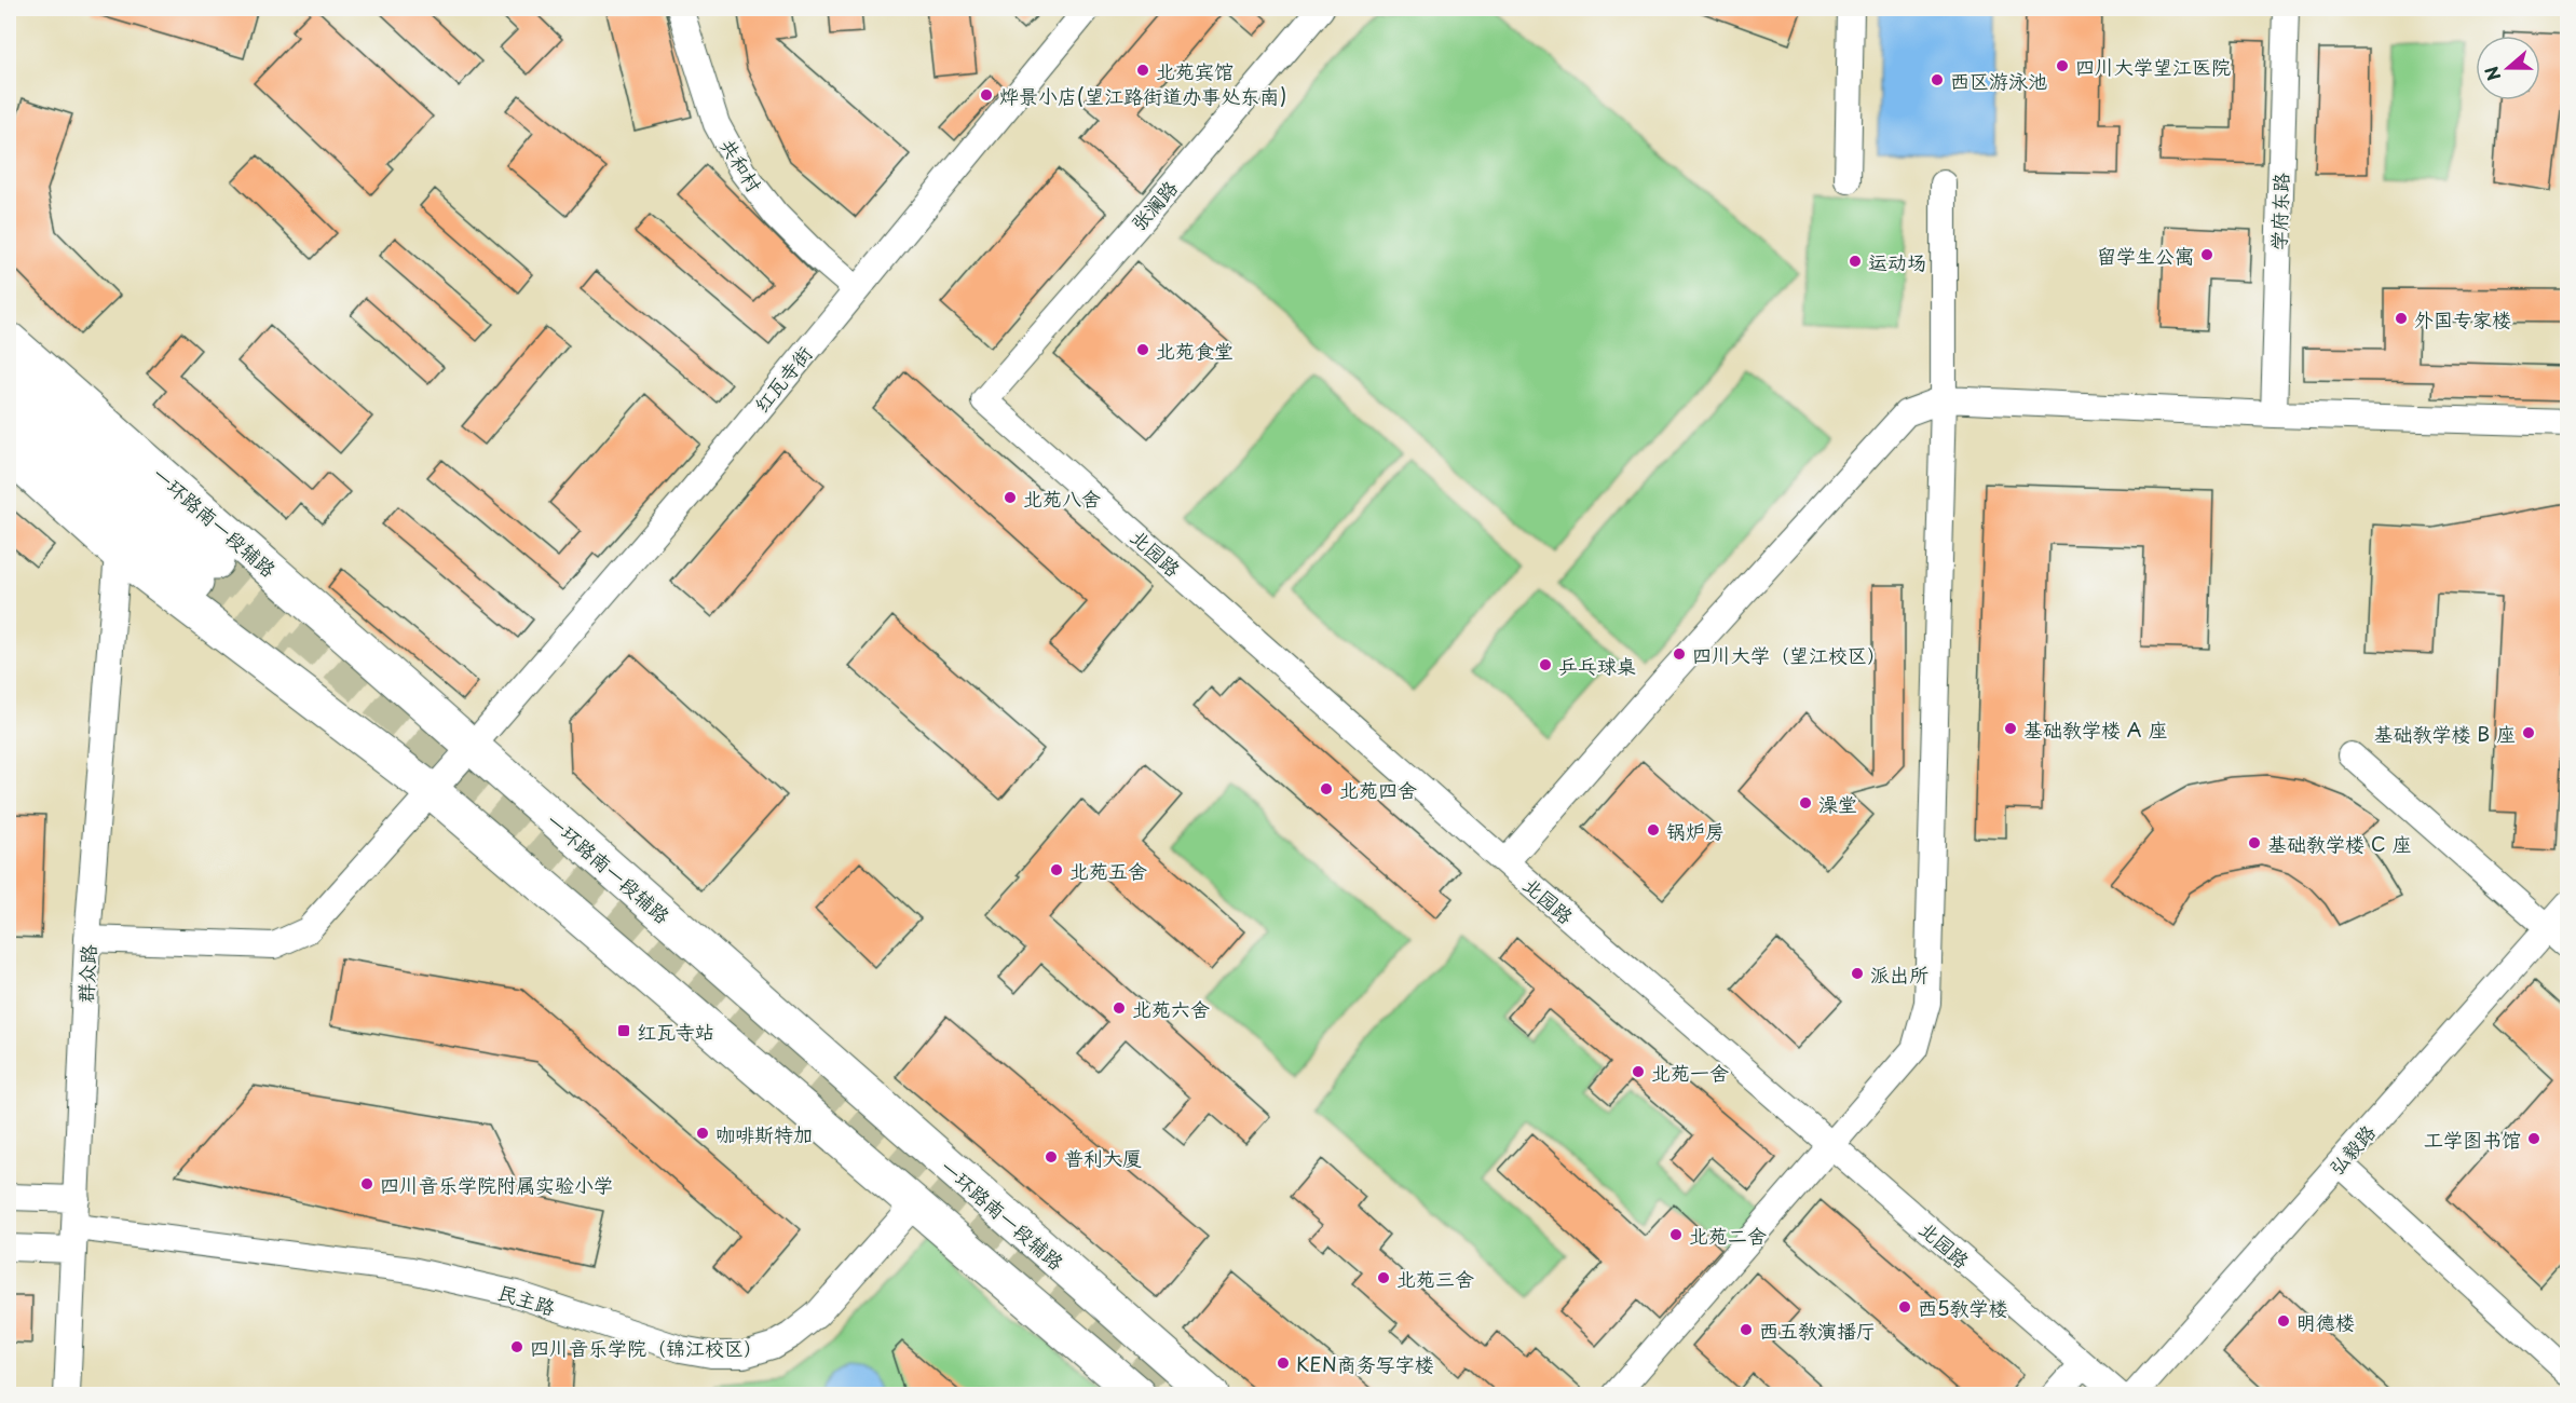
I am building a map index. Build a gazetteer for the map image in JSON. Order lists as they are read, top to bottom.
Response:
{
  "streets": {
    "main road": ["一环路南一段辅路"],
    "street": [
      "共和村",
      "张澜路",
      "学府东路",
      "红瓦寺街",
      "北园路",
      "群众路",
      "弘毅路",
      "民主路"
    ]
  },
  "crossings": [
    ["共和村", "红瓦寺街"],
    ["张澜路", "北园路"],
    ["红瓦寺街", "一环路南一段辅路"],
    ["红瓦寺街", "群众路"],
    ["群众路", "民主路"]
  ],
  "places": {
    "other": [
      "四川大学望江医院",
      "北苑宾馆",
      "西区游泳池",
      "烨景小店(望江路街道办事处东南)",
      "留学生公寓",
      "运动场",
      "外国专家楼",
      "北苑食堂",
      "北苑八舍",
      "四川大学（望江校区）",
      "乒乓球桌",
      "基础教学楼 A 座",
      "基础教学楼 B 座",
      "北苑四舍",
      "澡堂",
      "锅炉房",
      "基础教学楼 C 座",
      "北苑五舍",
      "派出所",
      "北苑六舍",
      "北苑一舍",
      "咖啡斯特加",
      "工学图书馆",
      "普利大厦",
      "四川音乐学院附属实验小学",
      "北苑二舍",
      "北苑三舍",
      "西5教学楼",
      "明德楼",
      "西五教演播厅",
      "四川音乐学院（锦江校区）",
      "KEN商务写字楼"
    ],
    "transit": ["红瓦寺站"]
  },
  "north": "left"
}
